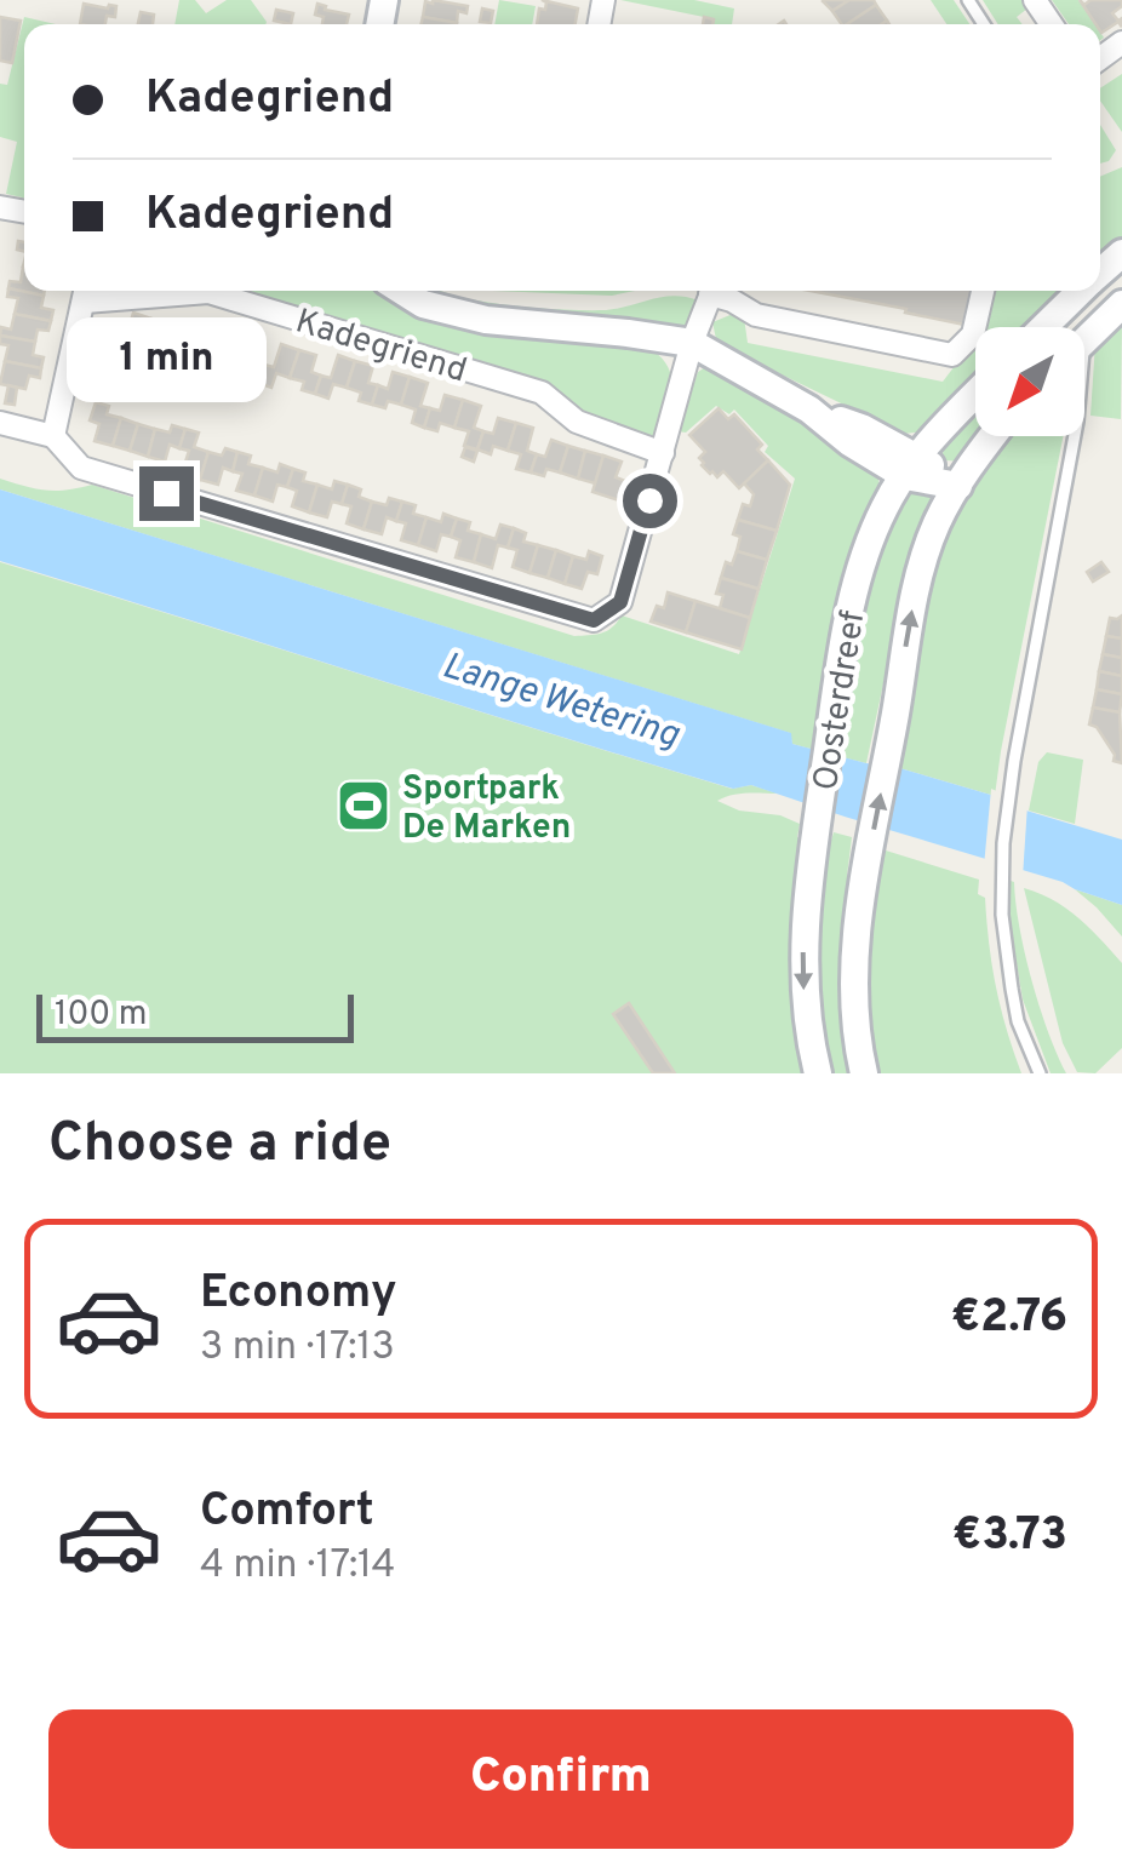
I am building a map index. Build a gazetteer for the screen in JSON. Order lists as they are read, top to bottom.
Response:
{
  "streets": {
    "main road": ["Kadegriend", "Oosterdreef"]
  },
  "crossings": [
    ["Kadegriend", "Oosterdreef"]
  ],
  "water": ["Lange Wetering"],
  "places": {
    "sports": ["Sportpark De Marken"]
  },
  "scale_bar": "100 m",
  "north": "bottom left",
  "page": {
    "banner": ["Kadegriend", "Kadegriend"],
    "bubble": "1 min",
    "scale": "100 m",
    "heading": "Choose a ride",
    "list": [
      {
        "name": "Economy",
        "note": "3 min · 17:13",
        "value": "€2.76"
      },
      {
        "name": "Comfort",
        "note": "4 min · 17:14",
        "value": "€3.73"
      }
    ],
    "buttons": "Confirm"
  }
}
